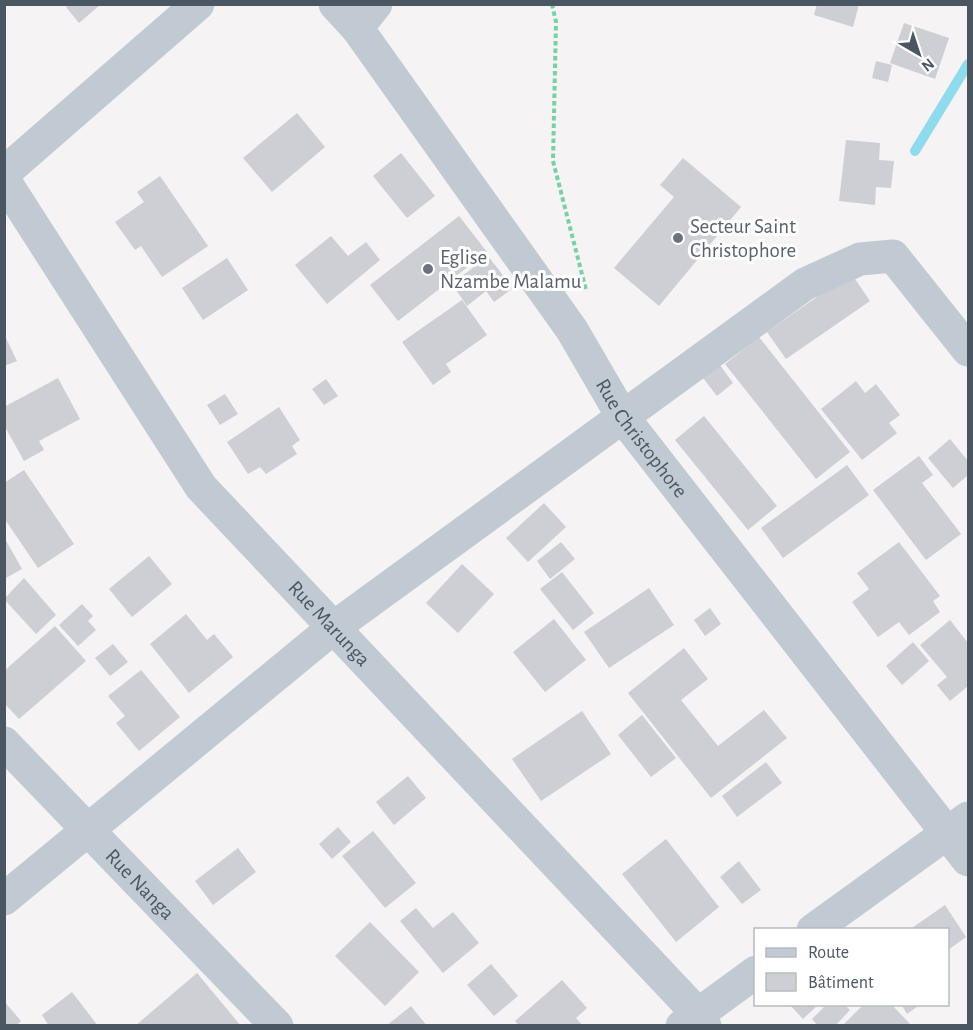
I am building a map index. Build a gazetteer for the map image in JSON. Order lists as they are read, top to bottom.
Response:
{
  "streets": {
    "street": ["Rue Christophore", "Rue Marunga", "Rue Nanga"]
  },
  "places": ["Secteur Saint Christophore", "Eglise Nzambe Malamu"],
  "legend": ["Route", "Bâtiment"],
  "north": "bottom right"
}
